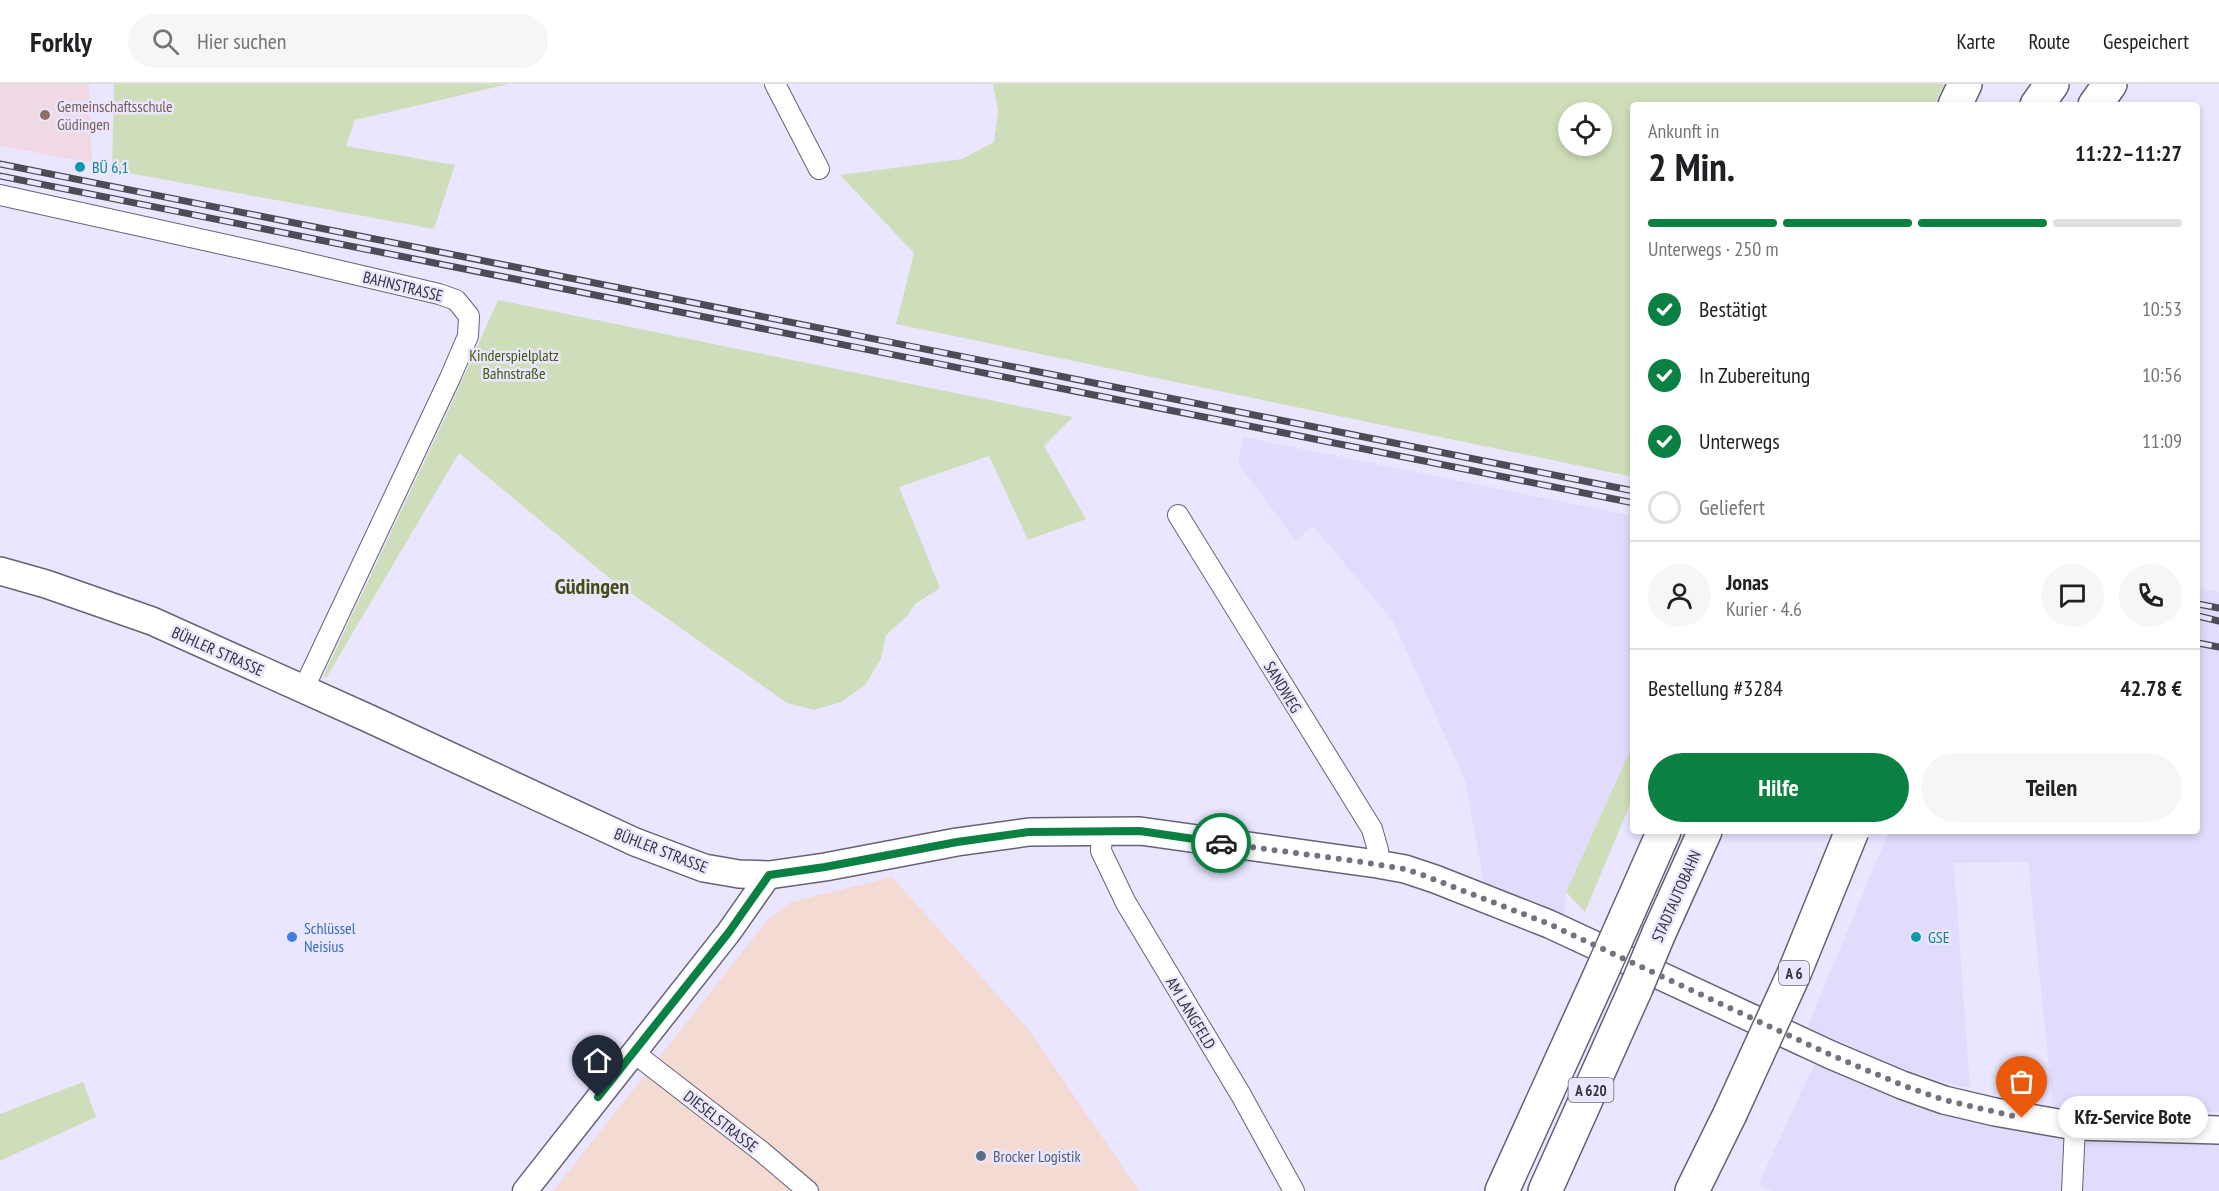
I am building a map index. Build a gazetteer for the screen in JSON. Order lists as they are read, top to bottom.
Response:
{
  "streets": {
    "highway": ["STADTAUTOBAHN", "A 6", "A 620"],
    "main road": ["BÜHLER STRASSE"],
    "street": [
      "BAHNSTRASSE",
      "SANDWEG",
      "AM LANGFELD",
      "DIESELSTRASSE"
    ]
  },
  "crossings": [
    ["BAHNSTRASSE", "BÜHLER STRASSE"],
    ["BÜHLER STRASSE", "SANDWEG"],
    ["BÜHLER STRASSE", "AM LANGFELD"]
  ],
  "districts": ["Güdingen"],
  "parks": ["Kinderspielplatz Bahnstraße"],
  "places": [
    "Gemeinschaftsschule Güdingen",
    "BÜ 6,1",
    "Schlüssel Neisius",
    "GSE",
    "Kfz-Service Bote",
    "Brocker Logistik"
  ],
  "page": {
    "header": "Forkly",
    "search": "Hier suchen",
    "nav": ["Karte", "Route", "Gespeichert"],
    "heading": ["2 Min.", "Ankunft in", "11:22–11:27"],
    "panel": [
      "Jonas",
      "Kurier · 4.6",
      "Bestellung #3284",
      "42.78 €"
    ],
    "bar": "Unterwegs · 250 m",
    "list": [
      ["Bestätigt", "10:53"],
      ["In Zubereitung", "10:56"],
      ["Unterwegs", "11:09"],
      "Geliefert"
    ],
    "buttons": ["Hilfe", "Teilen"],
    "bubble": "Kfz-Service Bote"
  }
}
